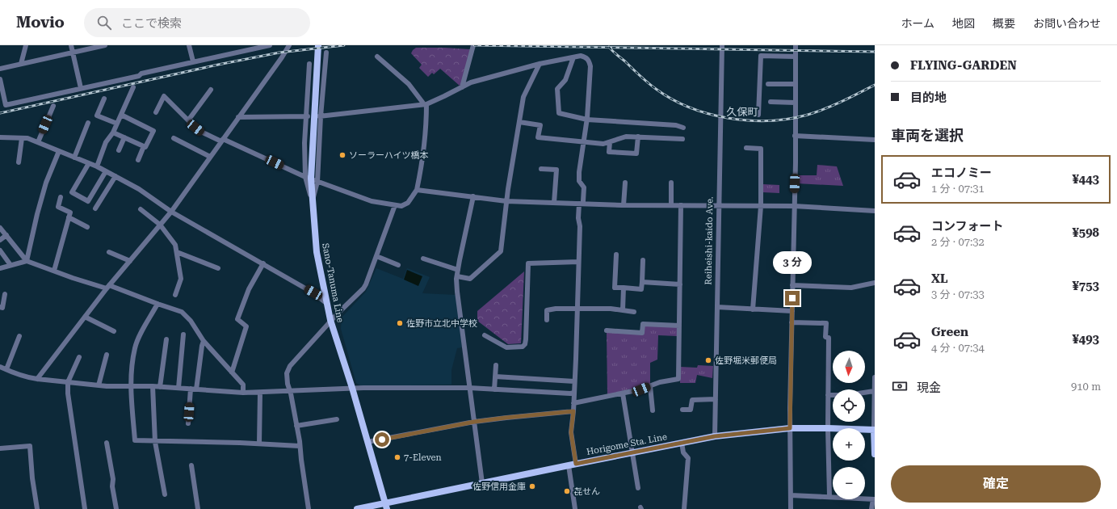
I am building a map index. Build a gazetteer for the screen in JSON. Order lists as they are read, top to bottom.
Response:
{
  "streets": {
    "main road": ["Sano-Tanuma Line", "Horigome Sta. Line"],
    "street": ["Reiheishi-kaido Ave."]
  },
  "crossings": [
    ["Reiheishi-kaido Ave.", "Horigome Sta. Line"],
    ["Sano-Tanuma Line", "Horigome Sta. Line"]
  ],
  "districts": ["久保町"],
  "places": [
    "ソーラーハイツ橋本",
    "佐野市立北中学校",
    "佐野堀米郵便局",
    "7-Eleven",
    "佐野信用金庫",
    "㐂せん"
  ],
  "north": "bottom",
  "page": {
    "header": "Movio",
    "search": "ここで検索",
    "nav": [
      "ホーム",
      "地図",
      "概要",
      "お問い合わせ"
    ],
    "banner": ["FLYING-GARDEN", "目的地"],
    "heading": "車両を選択",
    "list": [
      {
        "name": "エコノミー",
        "note": "1 分 · 07:31",
        "value": "¥443"
      },
      {
        "name": "コンフォート",
        "note": "2 分 · 07:32",
        "value": "¥598"
      },
      {
        "name": "XL",
        "note": "3 分 · 07:33",
        "value": "¥753"
      },
      {
        "name": "Green",
        "note": "4 分 · 07:34",
        "value": "¥493"
      }
    ],
    "bubble": "3 分",
    "map_buttons": ["+", "−"],
    "pay": ["現金", "910 m"],
    "buttons": "確定"
  }
}
